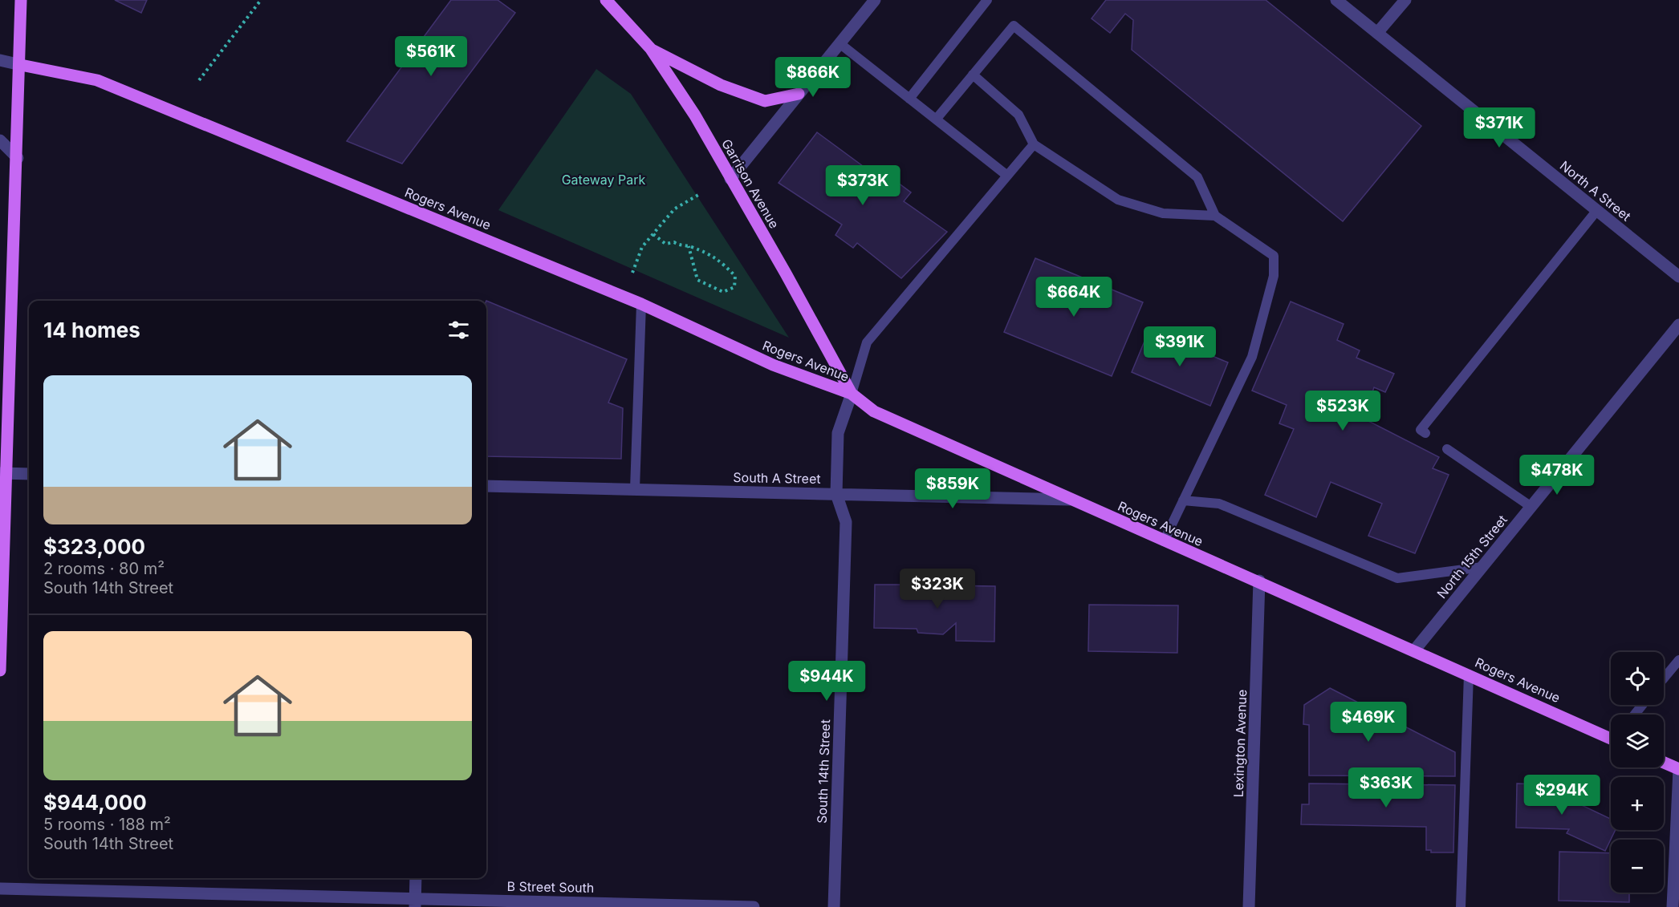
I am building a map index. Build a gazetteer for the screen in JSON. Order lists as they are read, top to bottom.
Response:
{
  "streets": {
    "main road": ["Garrison Avenue", "Rogers Avenue"],
    "street": [
      "North A Street",
      "South A Street",
      "North 15th Street",
      "Lexington Avenue",
      "South 14th Street",
      "B Street South"
    ]
  },
  "crossings": [
    ["Garrison Avenue", "Rogers Avenue"],
    ["Rogers Avenue", "South A Street"],
    ["Rogers Avenue", "North 15th Street"],
    ["Rogers Avenue", "Lexington Avenue"],
    ["South A Street", "South 14th Street"]
  ],
  "parks": ["Gateway Park"],
  "page": {
    "price": [
      "$561K",
      "$866K",
      "$371K",
      "$373K",
      "$664K",
      "$391K",
      "$523K",
      "$478K",
      "$859K",
      "$323K",
      "$944K",
      "$469K",
      "$363K",
      "$294K"
    ],
    "heading": "14 homes",
    "list": [
      {
        "name": "$323,000",
        "note": "2 rooms · 80 m² · South 14th Street"
      },
      {
        "name": "$944,000",
        "note": "5 rooms · 188 m² · South 14th Street"
      }
    ],
    "map_buttons": ["+", "−"]
  }
}
